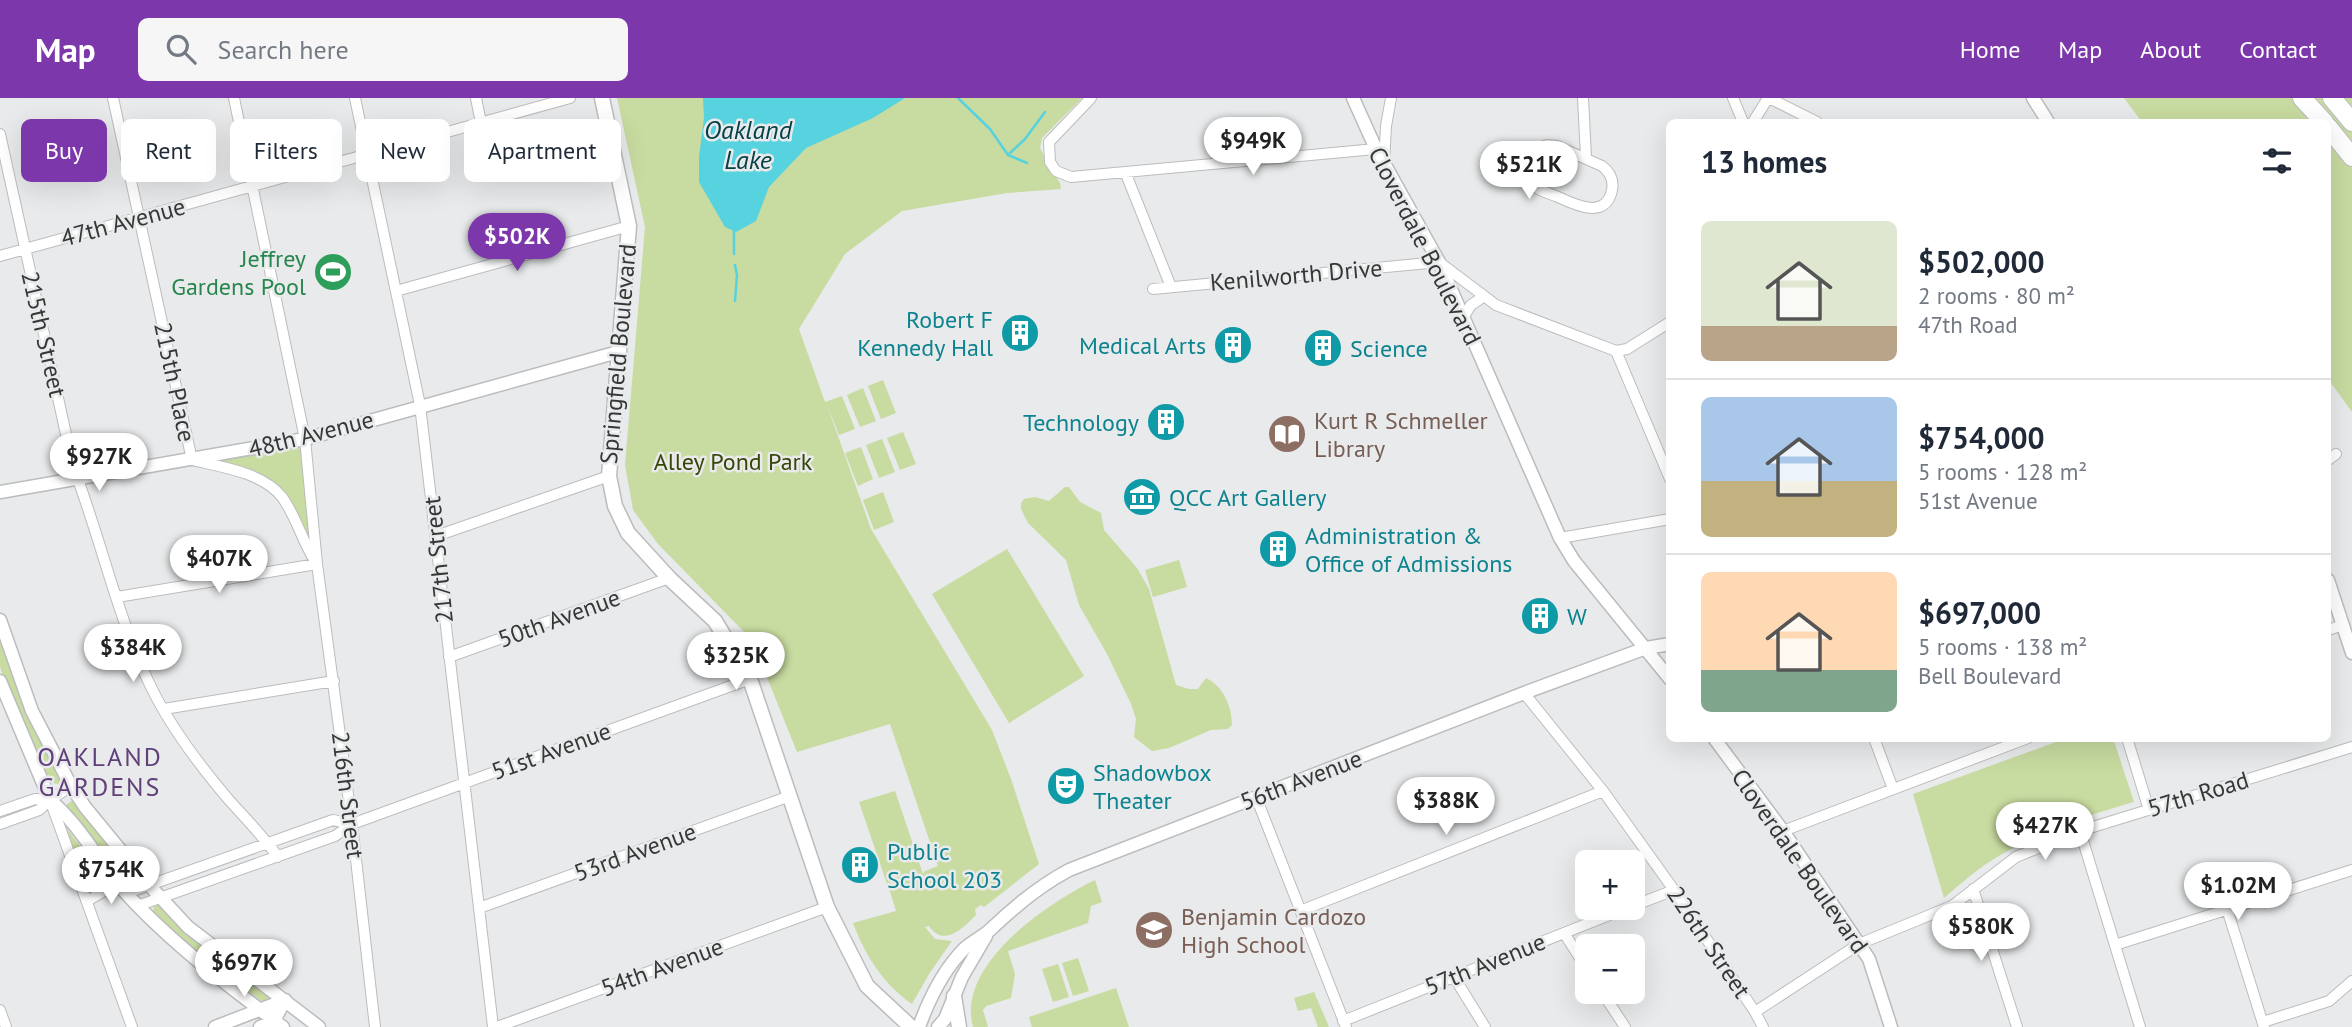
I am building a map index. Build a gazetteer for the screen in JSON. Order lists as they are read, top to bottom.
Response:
{
  "streets": {
    "main road": ["Springfield Boulevard"],
    "street": [
      "47th Avenue",
      "Cloverdale Boulevard",
      "Kenilworth Drive",
      "215th Street",
      "215th Place",
      "48th Avenue",
      "217th Street",
      "50th Avenue",
      "51st Avenue",
      "56th Avenue",
      "57th Road",
      "216th Street",
      "53rd Avenue",
      "226th Street",
      "57th Avenue",
      "54th Avenue"
    ]
  },
  "crossings": [
    ["47th Avenue", "215th Street"],
    ["47th Avenue", "215th Place"],
    ["47th Avenue", "216th Street"],
    ["Cloverdale Boulevard", "Kenilworth Drive"],
    ["Cloverdale Boulevard", "56th Avenue"],
    ["Cloverdale Boulevard", "57th Road"],
    ["215th Street", "48th Avenue"],
    ["215th Street", "51st Avenue"],
    ["Springfield Boulevard", "48th Avenue"],
    ["Springfield Boulevard", "50th Avenue"],
    ["Springfield Boulevard", "51st Avenue"],
    ["Springfield Boulevard", "53rd Avenue"],
    ["Springfield Boulevard", "54th Avenue"],
    ["215th Place", "48th Avenue"],
    ["215th Place", "216th Street"],
    ["48th Avenue", "217th Street"],
    ["48th Avenue", "216th Street"],
    ["217th Street", "50th Avenue"],
    ["217th Street", "51st Avenue"],
    ["217th Street", "53rd Avenue"],
    ["217th Street", "54th Avenue"],
    ["51st Avenue", "216th Street"],
    ["56th Avenue", "226th Street"],
    ["57th Road", "226th Street"]
  ],
  "districts": ["OAKLAND GARDENS"],
  "water": ["Oakland Lake"],
  "parks": ["Alley Pond Park"],
  "places": {
    "sports": ["Jeffrey Gardens Pool"],
    "building": [
      "Robert F Kennedy Hall",
      "Medical Arts",
      "Science",
      "Technology",
      "Administration & Office of Admissions",
      "W",
      "Public School 203"
    ],
    "library": ["Kurt R Schmeller Library"],
    "museum": ["QCC Art Gallery"],
    "theatre": ["Shadowbox Theater"],
    "school or university": ["Benjamin Cardozo High School"]
  },
  "page": {
    "header": "Map",
    "search": "Search here",
    "nav": [
      "Home",
      "Map",
      "About",
      "Contact"
    ],
    "price": [
      "$949K",
      "$521K",
      "$502K",
      "$927K",
      "$407K",
      "$384K",
      "$325K",
      "$388K",
      "$427K",
      "$754K",
      "$1.02M",
      "$580K",
      "$697K"
    ],
    "chip": [
      "Buy",
      "Rent",
      "Filters",
      "New",
      "Apartment"
    ],
    "heading": "13 homes",
    "list": [
      {
        "name": "$502,000",
        "note": "2 rooms · 80 m² · 47th Road"
      },
      {
        "name": "$754,000",
        "note": "5 rooms · 128 m² · 51st Avenue"
      },
      {
        "name": "$697,000",
        "note": "5 rooms · 138 m² · Bell Boulevard"
      }
    ],
    "map_buttons": ["+", "−"]
  }
}
